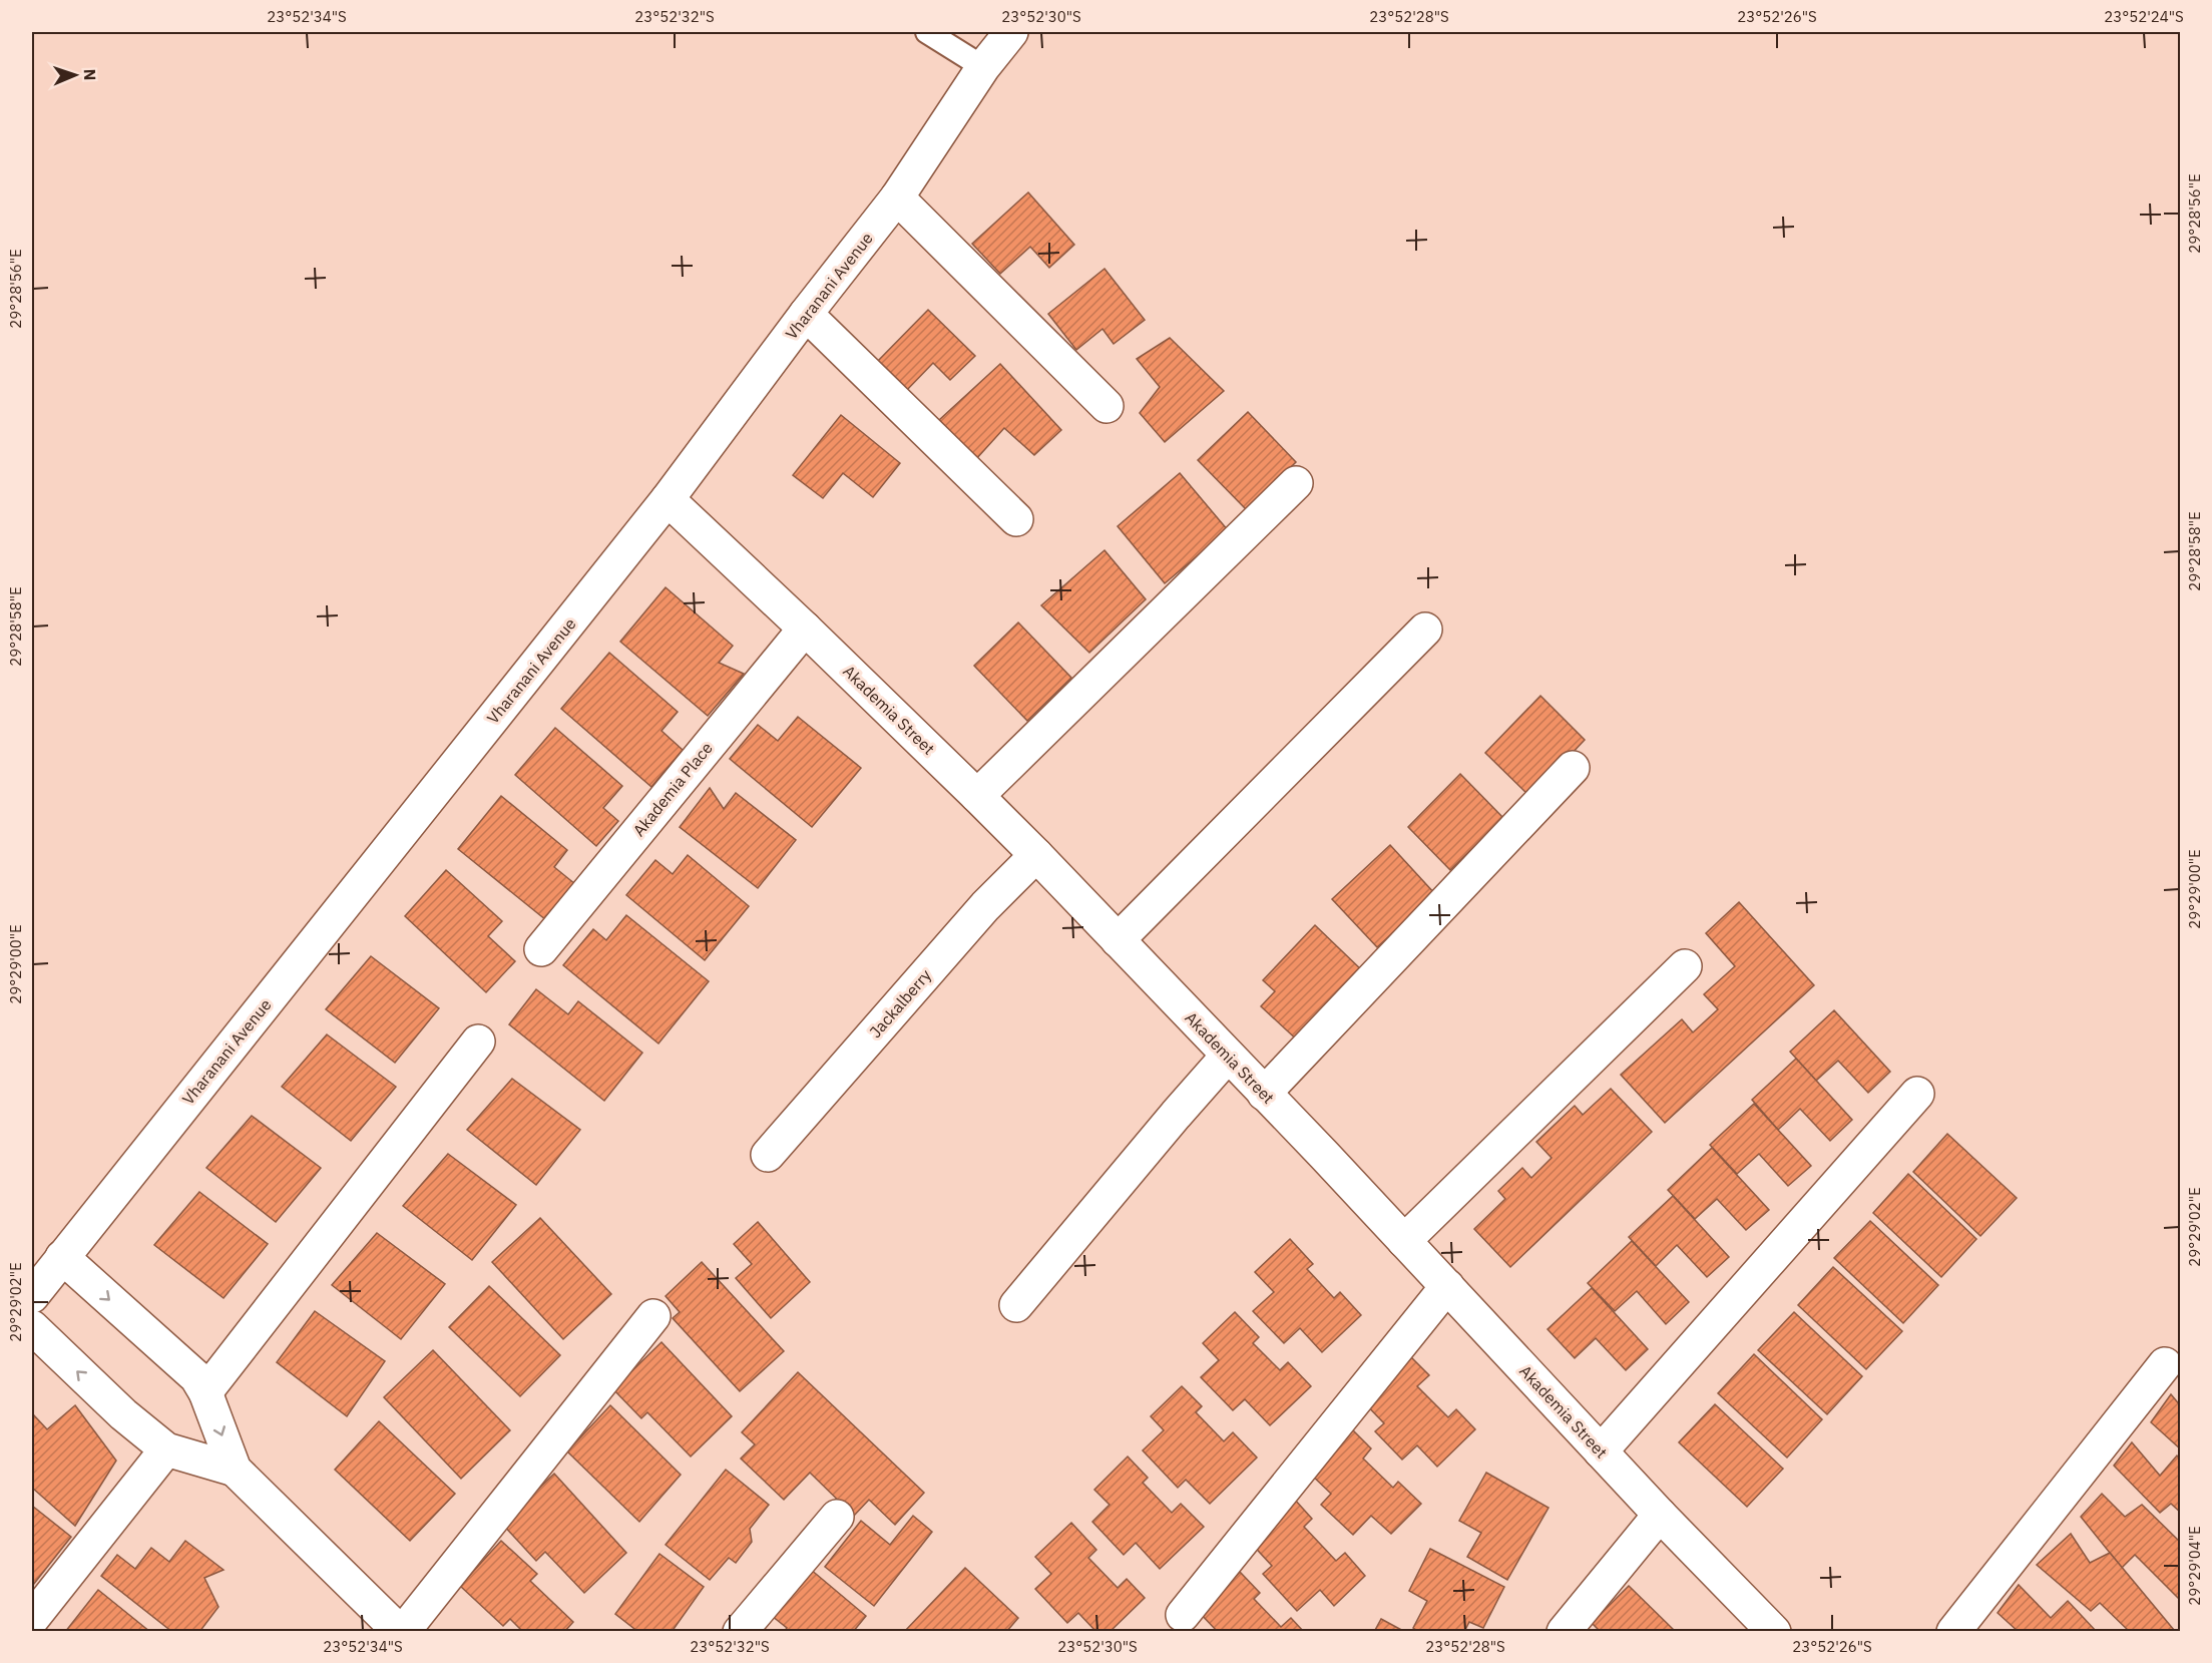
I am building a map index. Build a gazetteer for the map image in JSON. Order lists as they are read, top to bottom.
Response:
{
  "streets": {
    "street": [
      "Vharanani Avenue",
      "Akademia Street",
      "Akademia Place",
      "Jackalberry"
    ]
  },
  "crossings": [
    ["Vharanani Avenue", "Akademia Street"],
    ["Akademia Street", "Akademia Place"],
    ["Akademia Street", "Jackalberry"]
  ],
  "north": "right",
  "coordinates": [
    "23°52'34\"S",
    "23°52'32\"S",
    "23°52'30\"S",
    "23°52'28\"S",
    "23°52'26\"S",
    "23°52'24\"S",
    "29°28'56\"E",
    "29°28'58\"E",
    "29°29'00\"E",
    "29°29'02\"E",
    "29°29'04\"E"
  ]
}
